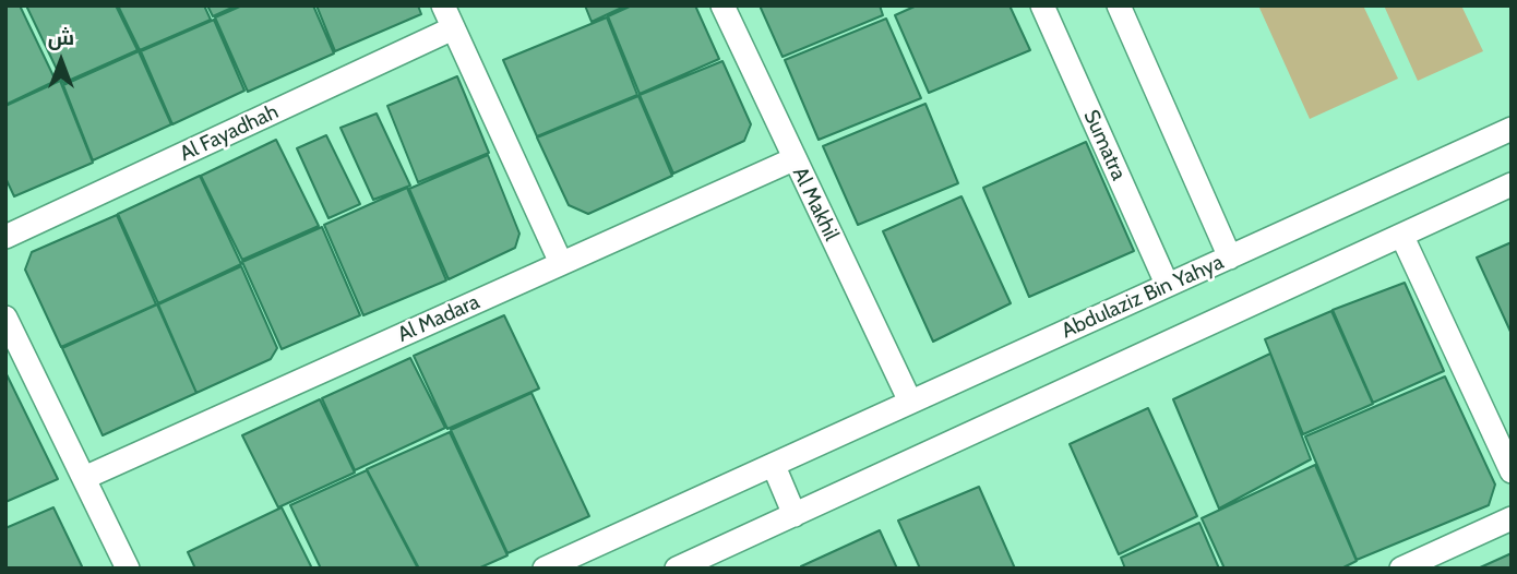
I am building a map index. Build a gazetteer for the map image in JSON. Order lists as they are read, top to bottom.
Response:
{
  "streets": {
    "street": [
      "Al Fayadhah",
      "Sumatra",
      "Al Makhil",
      "Abdulaziz Bin Yahya",
      "Al Madara"
    ]
  },
  "crossings": [
    ["Sumatra", "Abdulaziz Bin Yahya"],
    ["Al Makhil", "Abdulaziz Bin Yahya"],
    ["Al Makhil", "Al Madara"]
  ],
  "north": "top"
}
